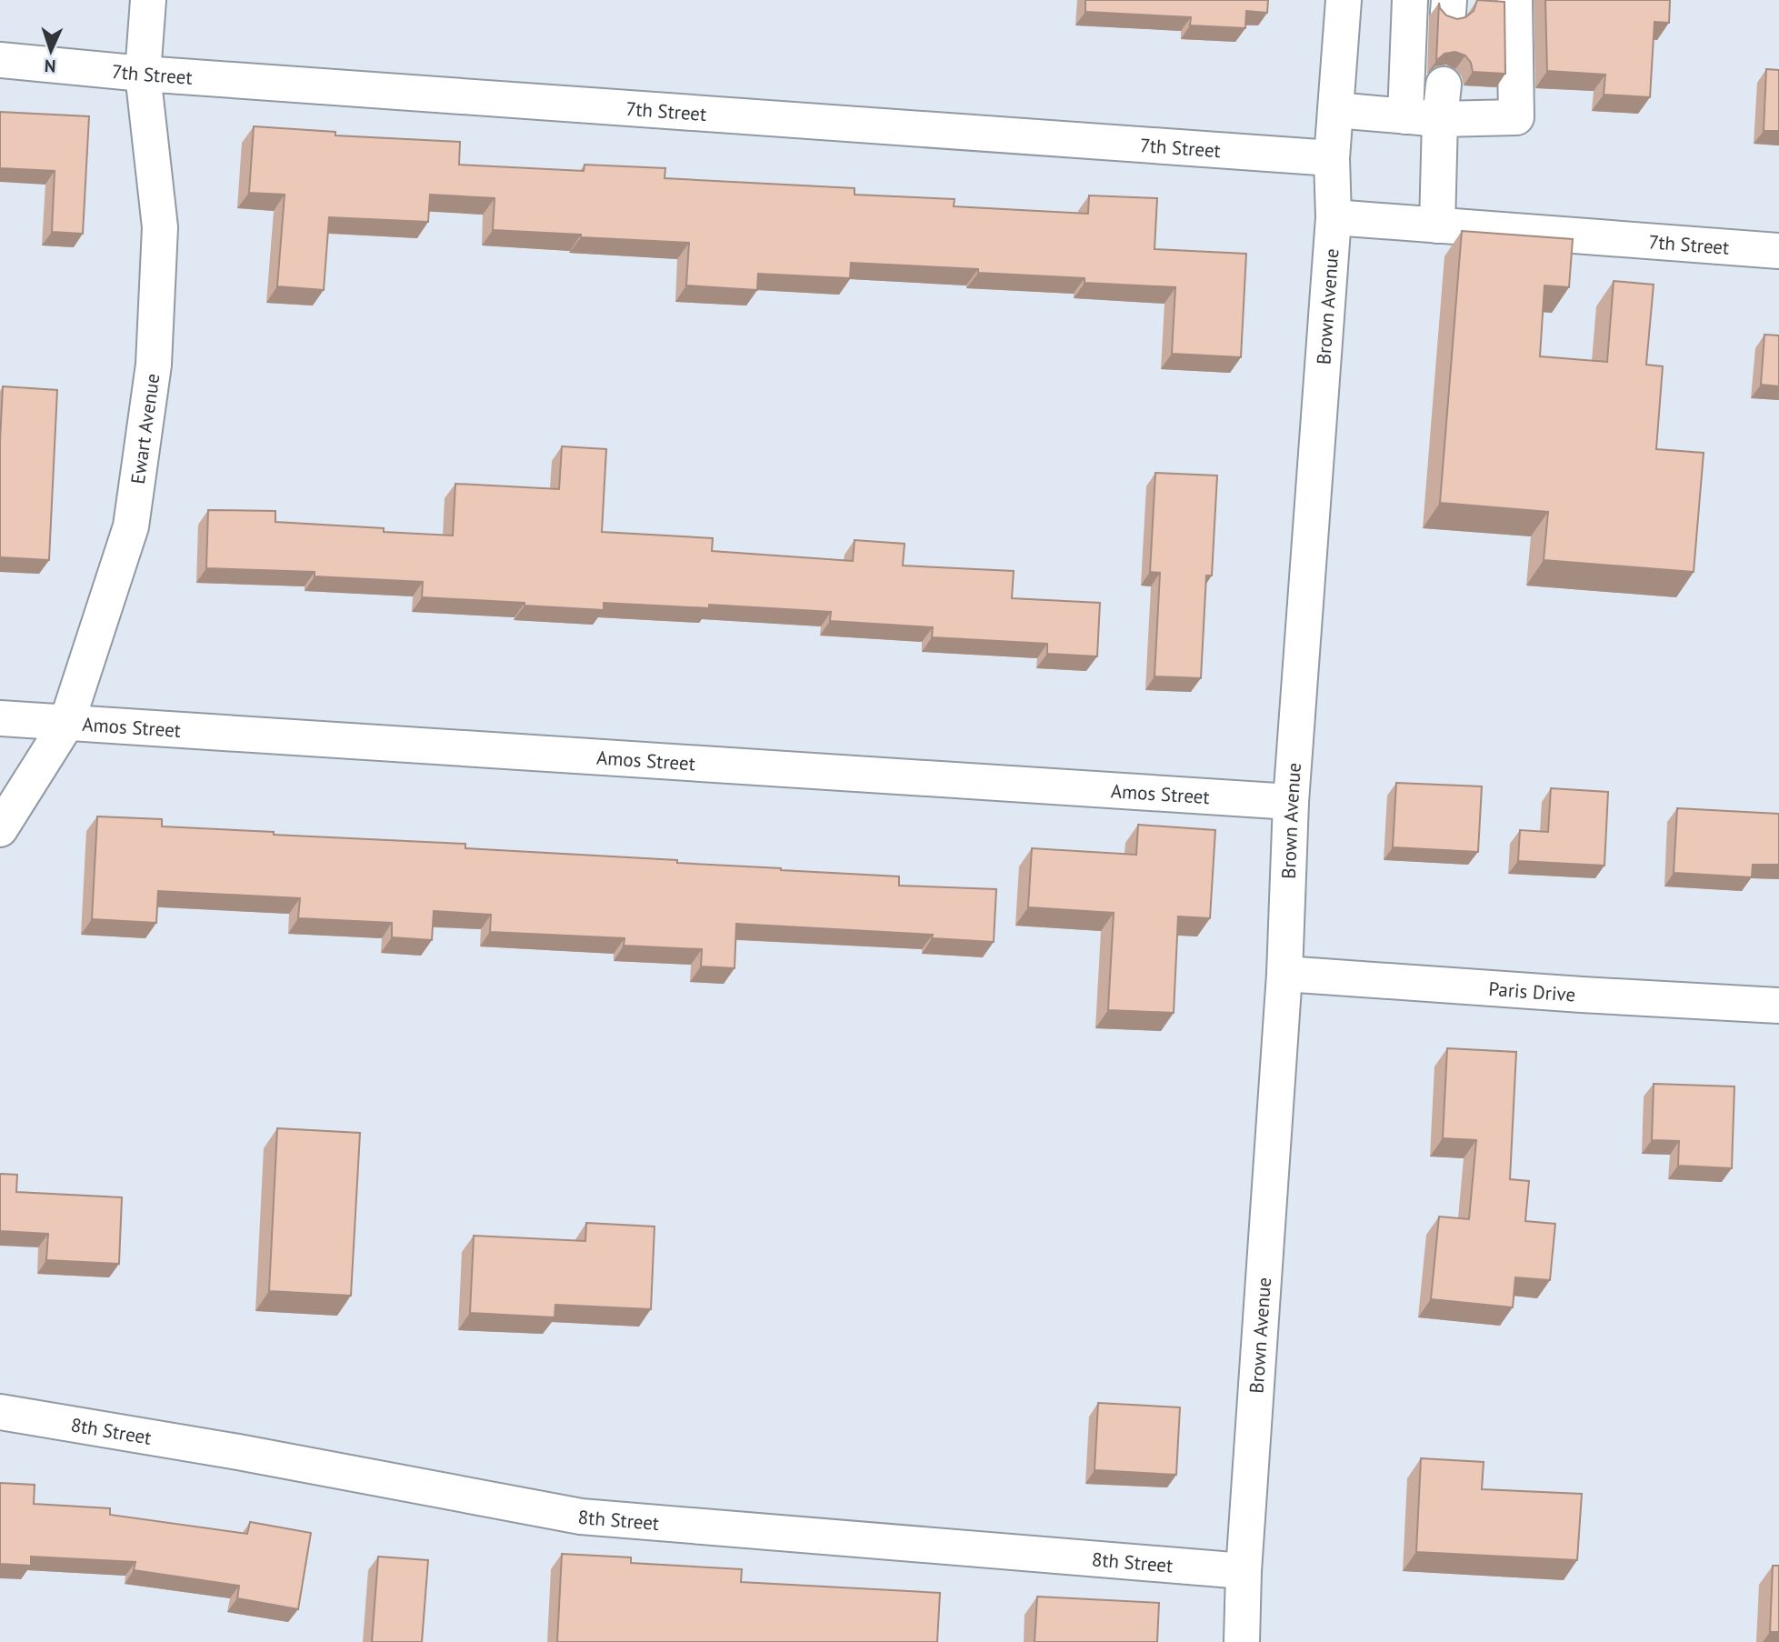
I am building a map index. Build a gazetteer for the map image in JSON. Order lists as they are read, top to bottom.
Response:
{
  "streets": {
    "street": [
      "7th Street",
      "Brown Avenue",
      "Ewart Avenue",
      "Amos Street",
      "Paris Drive",
      "8th Street"
    ]
  },
  "crossings": [
    ["7th Street", "Brown Avenue"],
    ["7th Street", "Ewart Avenue"],
    ["Brown Avenue", "Amos Street"],
    ["Brown Avenue", "Paris Drive"],
    ["Brown Avenue", "8th Street"],
    ["Ewart Avenue", "Amos Street"]
  ],
  "north": "bottom"
}
